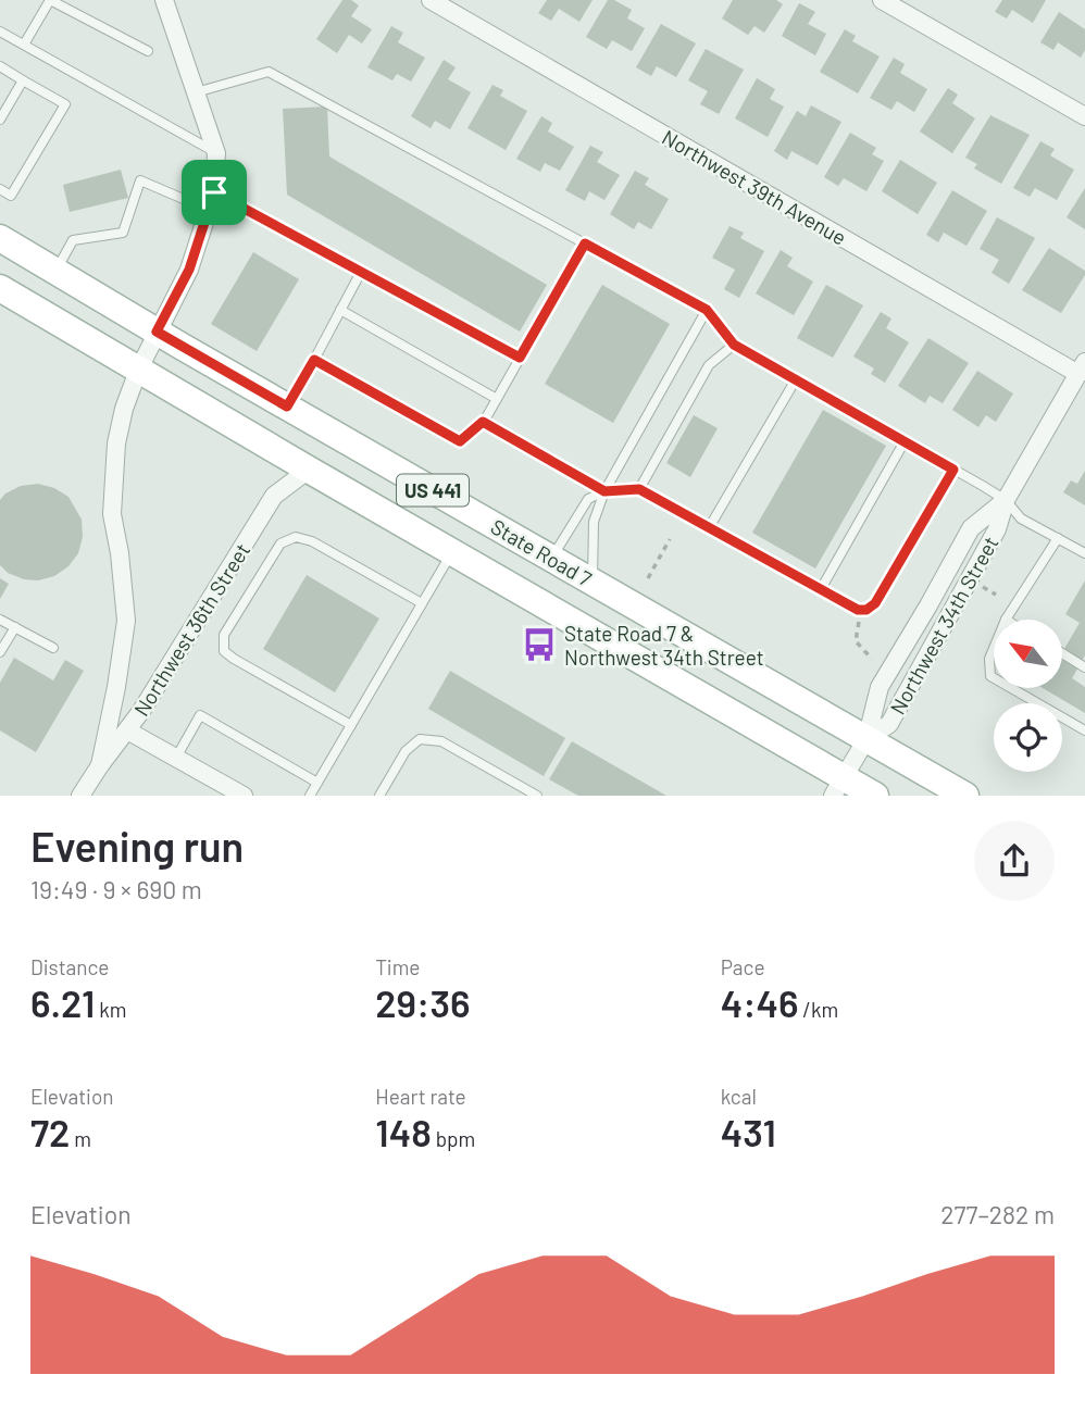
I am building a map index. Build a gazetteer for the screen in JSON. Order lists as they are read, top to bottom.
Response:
{
  "streets": {
    "main road": ["US 441", "State Road 7"],
    "street": ["Northwest 39th Avenue", "Northwest 34th Street", "Northwest 36th Street"]
  },
  "crossings": [
    ["Northwest 39th Avenue", "Northwest 34th Street"],
    ["US 441", "Northwest 34th Street"],
    ["US 441", "Northwest 36th Street"],
    ["State Road 7", "Northwest 34th Street"]
  ],
  "places": {
    "bus stop": ["State Road 7 & Northwest 34th Street"]
  },
  "north": "top left",
  "page": {
    "heading": ["Evening run", "19:49 · 9 × 690 m"],
    "stats": [
      ["Distance", "6.21 km"],
      ["Time", "29:36"],
      ["Pace", "4:46 /km"],
      ["Elevation", "72 m"],
      ["Heart rate", "148 bpm"],
      ["kcal", "431"]
    ],
    "chart": ["Elevation", "277–282 m"]
  }
}
